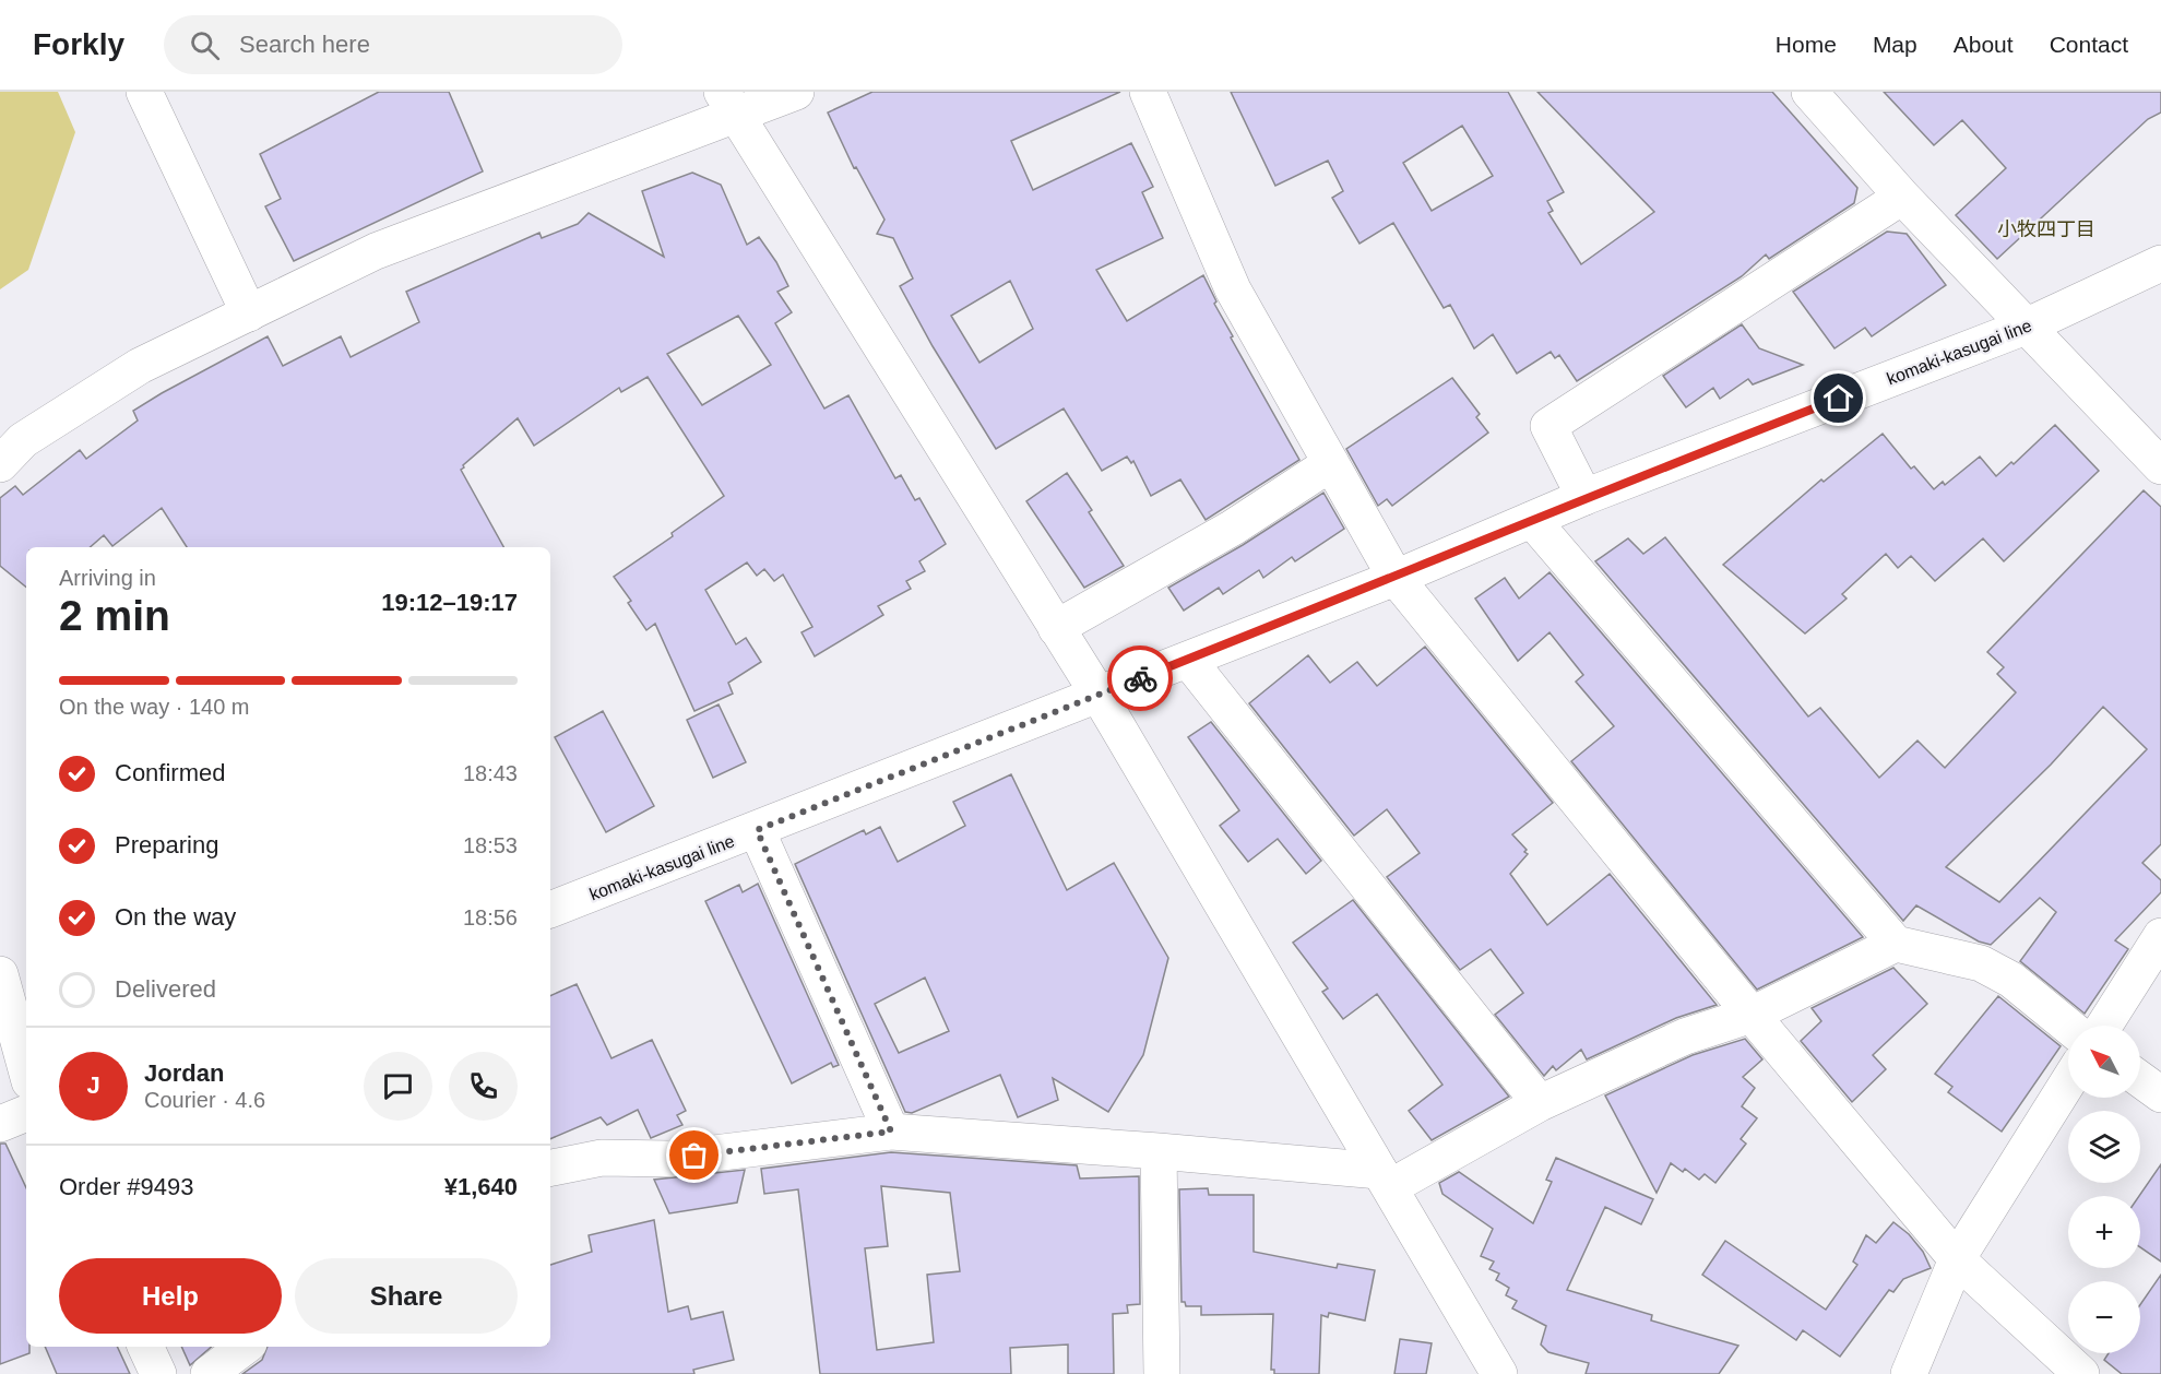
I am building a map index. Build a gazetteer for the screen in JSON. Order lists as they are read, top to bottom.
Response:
{
  "streets": {
    "street": ["komaki-kasugai line"]
  },
  "districts": ["小牧四丁目"],
  "north": "top left",
  "page": {
    "header": "Forkly",
    "search": "Search here",
    "nav": [
      "Home",
      "Map",
      "About",
      "Contact"
    ],
    "heading": ["2 min", "Arriving in", "19:12–19:17"],
    "panel": [
      "Jordan",
      "Courier · 4.6",
      "Order #9493",
      "¥1,640"
    ],
    "bar": "On the way · 140 m",
    "list": [
      ["Confirmed", "18:43"],
      ["Preparing", "18:53"],
      ["On the way", "18:56"],
      "Delivered"
    ],
    "map_buttons": ["+", "−"],
    "round": "J",
    "buttons": ["Help", "Share"]
  }
}
